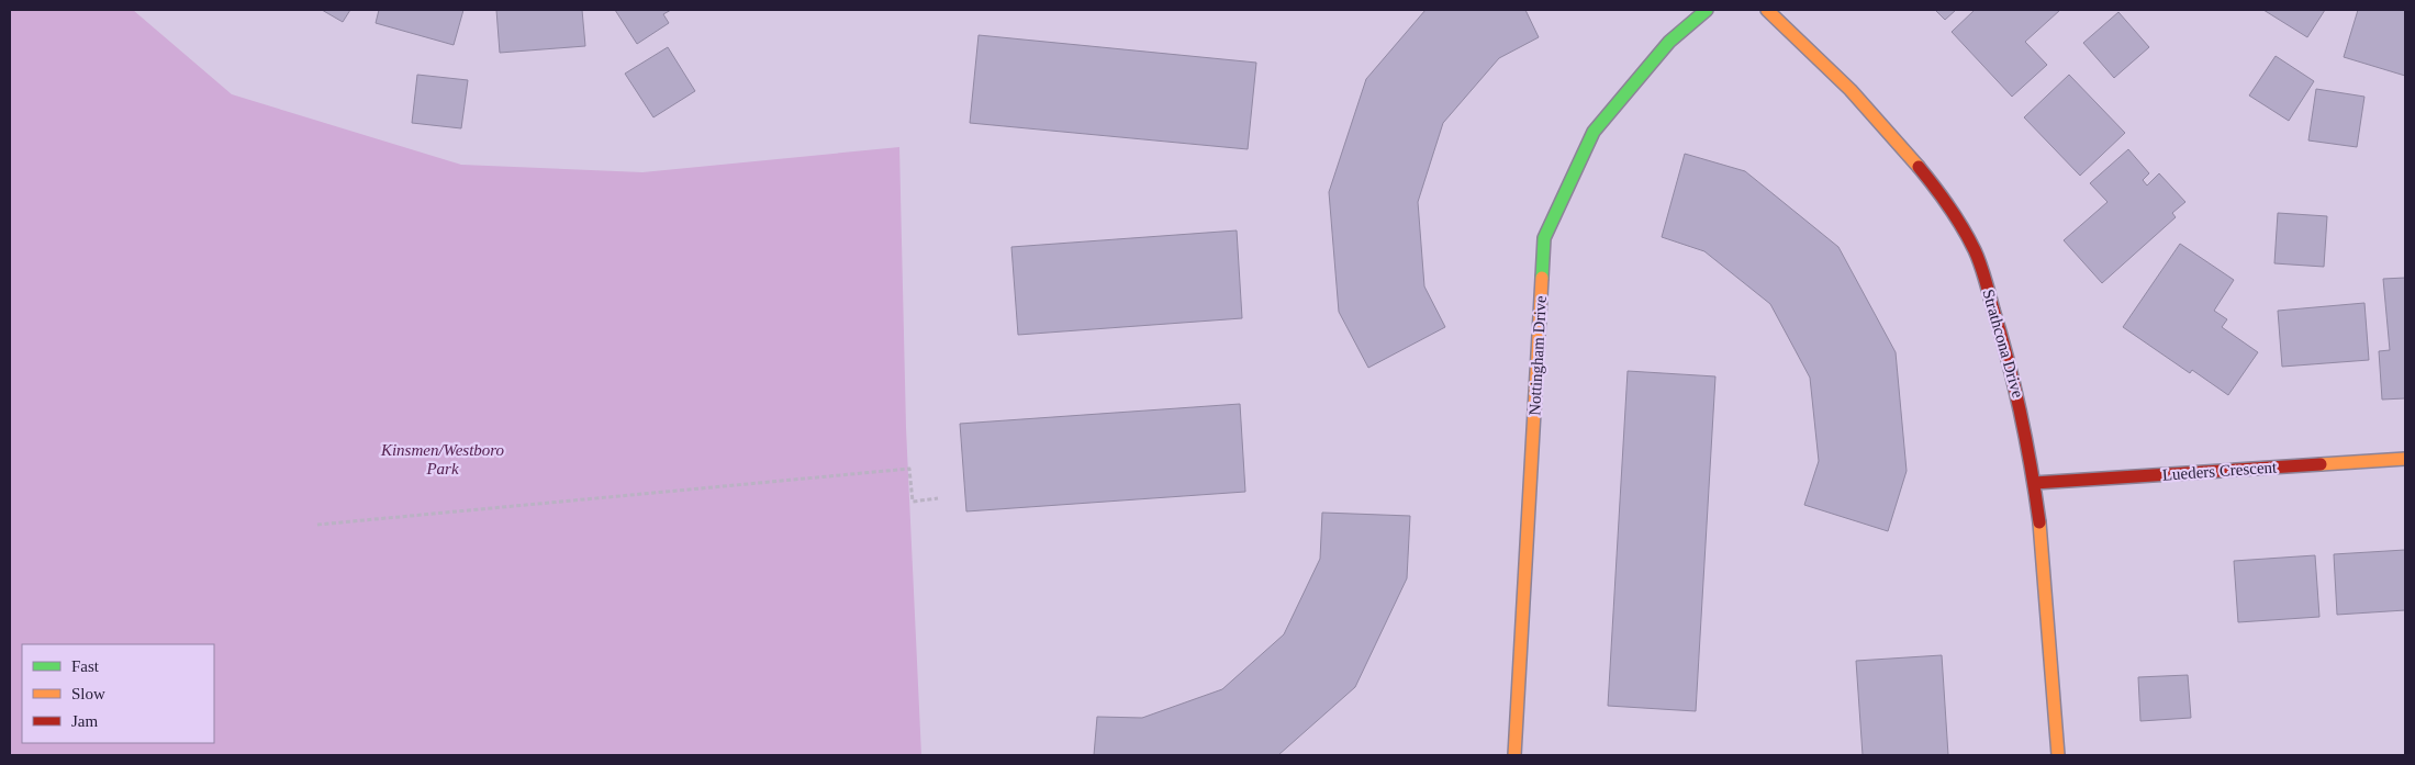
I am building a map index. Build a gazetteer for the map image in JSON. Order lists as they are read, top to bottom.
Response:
{
  "streets": {
    "street": ["Strathcona Drive", "Nottingham Drive", "Lueders Crescent"]
  },
  "crossings": [
    ["Strathcona Drive", "Lueders Crescent"]
  ],
  "parks": ["Kinsmen/Westboro Park"],
  "legend": ["Fast", "Slow", "Jam"]
}
